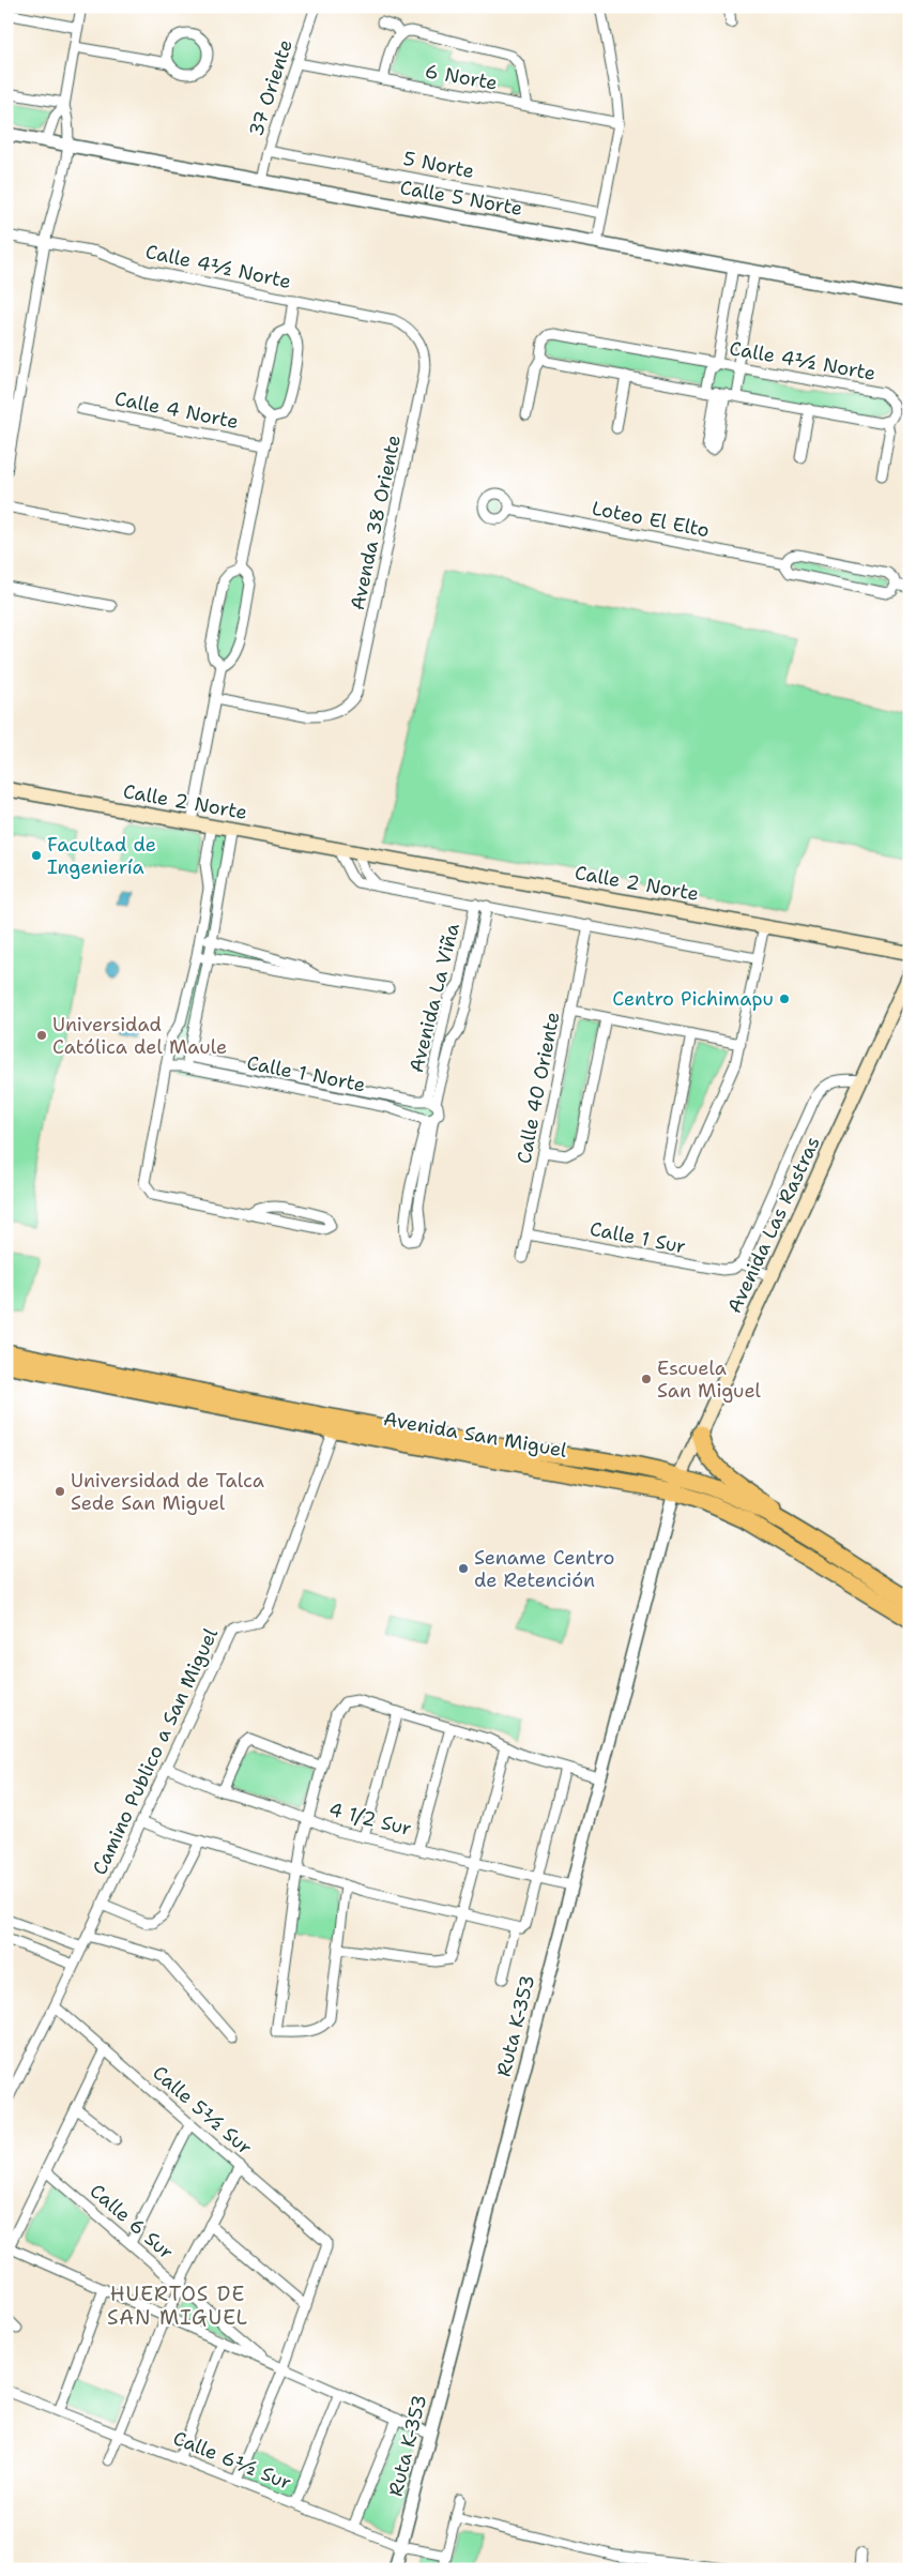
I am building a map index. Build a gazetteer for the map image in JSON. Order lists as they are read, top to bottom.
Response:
{
  "streets": {
    "highway": ["Avenida San Miguel"],
    "main road": ["Calle 2 Norte", "Avenida Las Rastras"],
    "street": [
      "6 Norte",
      "37 Oriente",
      "5 Norte",
      "Calle 5 Norte",
      "Calle 4½ Norte",
      "Calle 4 Norte",
      "Loteo El Elto",
      "Avenda 38 Oriente",
      "Avenida La Viña",
      "Calle 1 Norte",
      "Calle 40 Oriente",
      "Calle 1 Sur",
      "Camino Publico a San Miguel",
      "4 1/2 Sur",
      "Ruta K-353",
      "Calle 5½ Sur",
      "Calle 6 Sur",
      "Calle 6½ Sur"
    ]
  },
  "crossings": [
    ["6 Norte", "37 Oriente"],
    ["37 Oriente", "5 Norte"],
    ["37 Oriente", "Calle 5 Norte"],
    ["Calle 4½ Norte", "Avenda 38 Oriente"],
    ["Avenida La Viña", "Calle 1 Norte"],
    ["Calle 40 Oriente", "Calle 1 Sur"],
    ["Avenida Las Rastras", "Avenida San Miguel"],
    ["Avenida Las Rastras", "Ruta K-353"],
    ["Avenida San Miguel", "Camino Publico a San Miguel"],
    ["Avenida San Miguel", "Ruta K-353"],
    ["Camino Publico a San Miguel", "4 1/2 Sur"],
    ["Camino Publico a San Miguel", "Calle 5½ Sur"],
    ["4 1/2 Sur", "Ruta K-353"],
    ["Ruta K-353", "Calle 6 Sur"],
    ["Ruta K-353", "Calle 6½ Sur"]
  ],
  "districts": ["HUERTOS DE SAN MIGUEL"],
  "places": [
    "Facultad de Ingeniería",
    "Centro Pichimapu",
    "Universidad Católica del Maule",
    "Escuela San Miguel",
    "Universidad de Talca Sede San Miguel",
    "Sename Centro de Retención"
  ]
}
